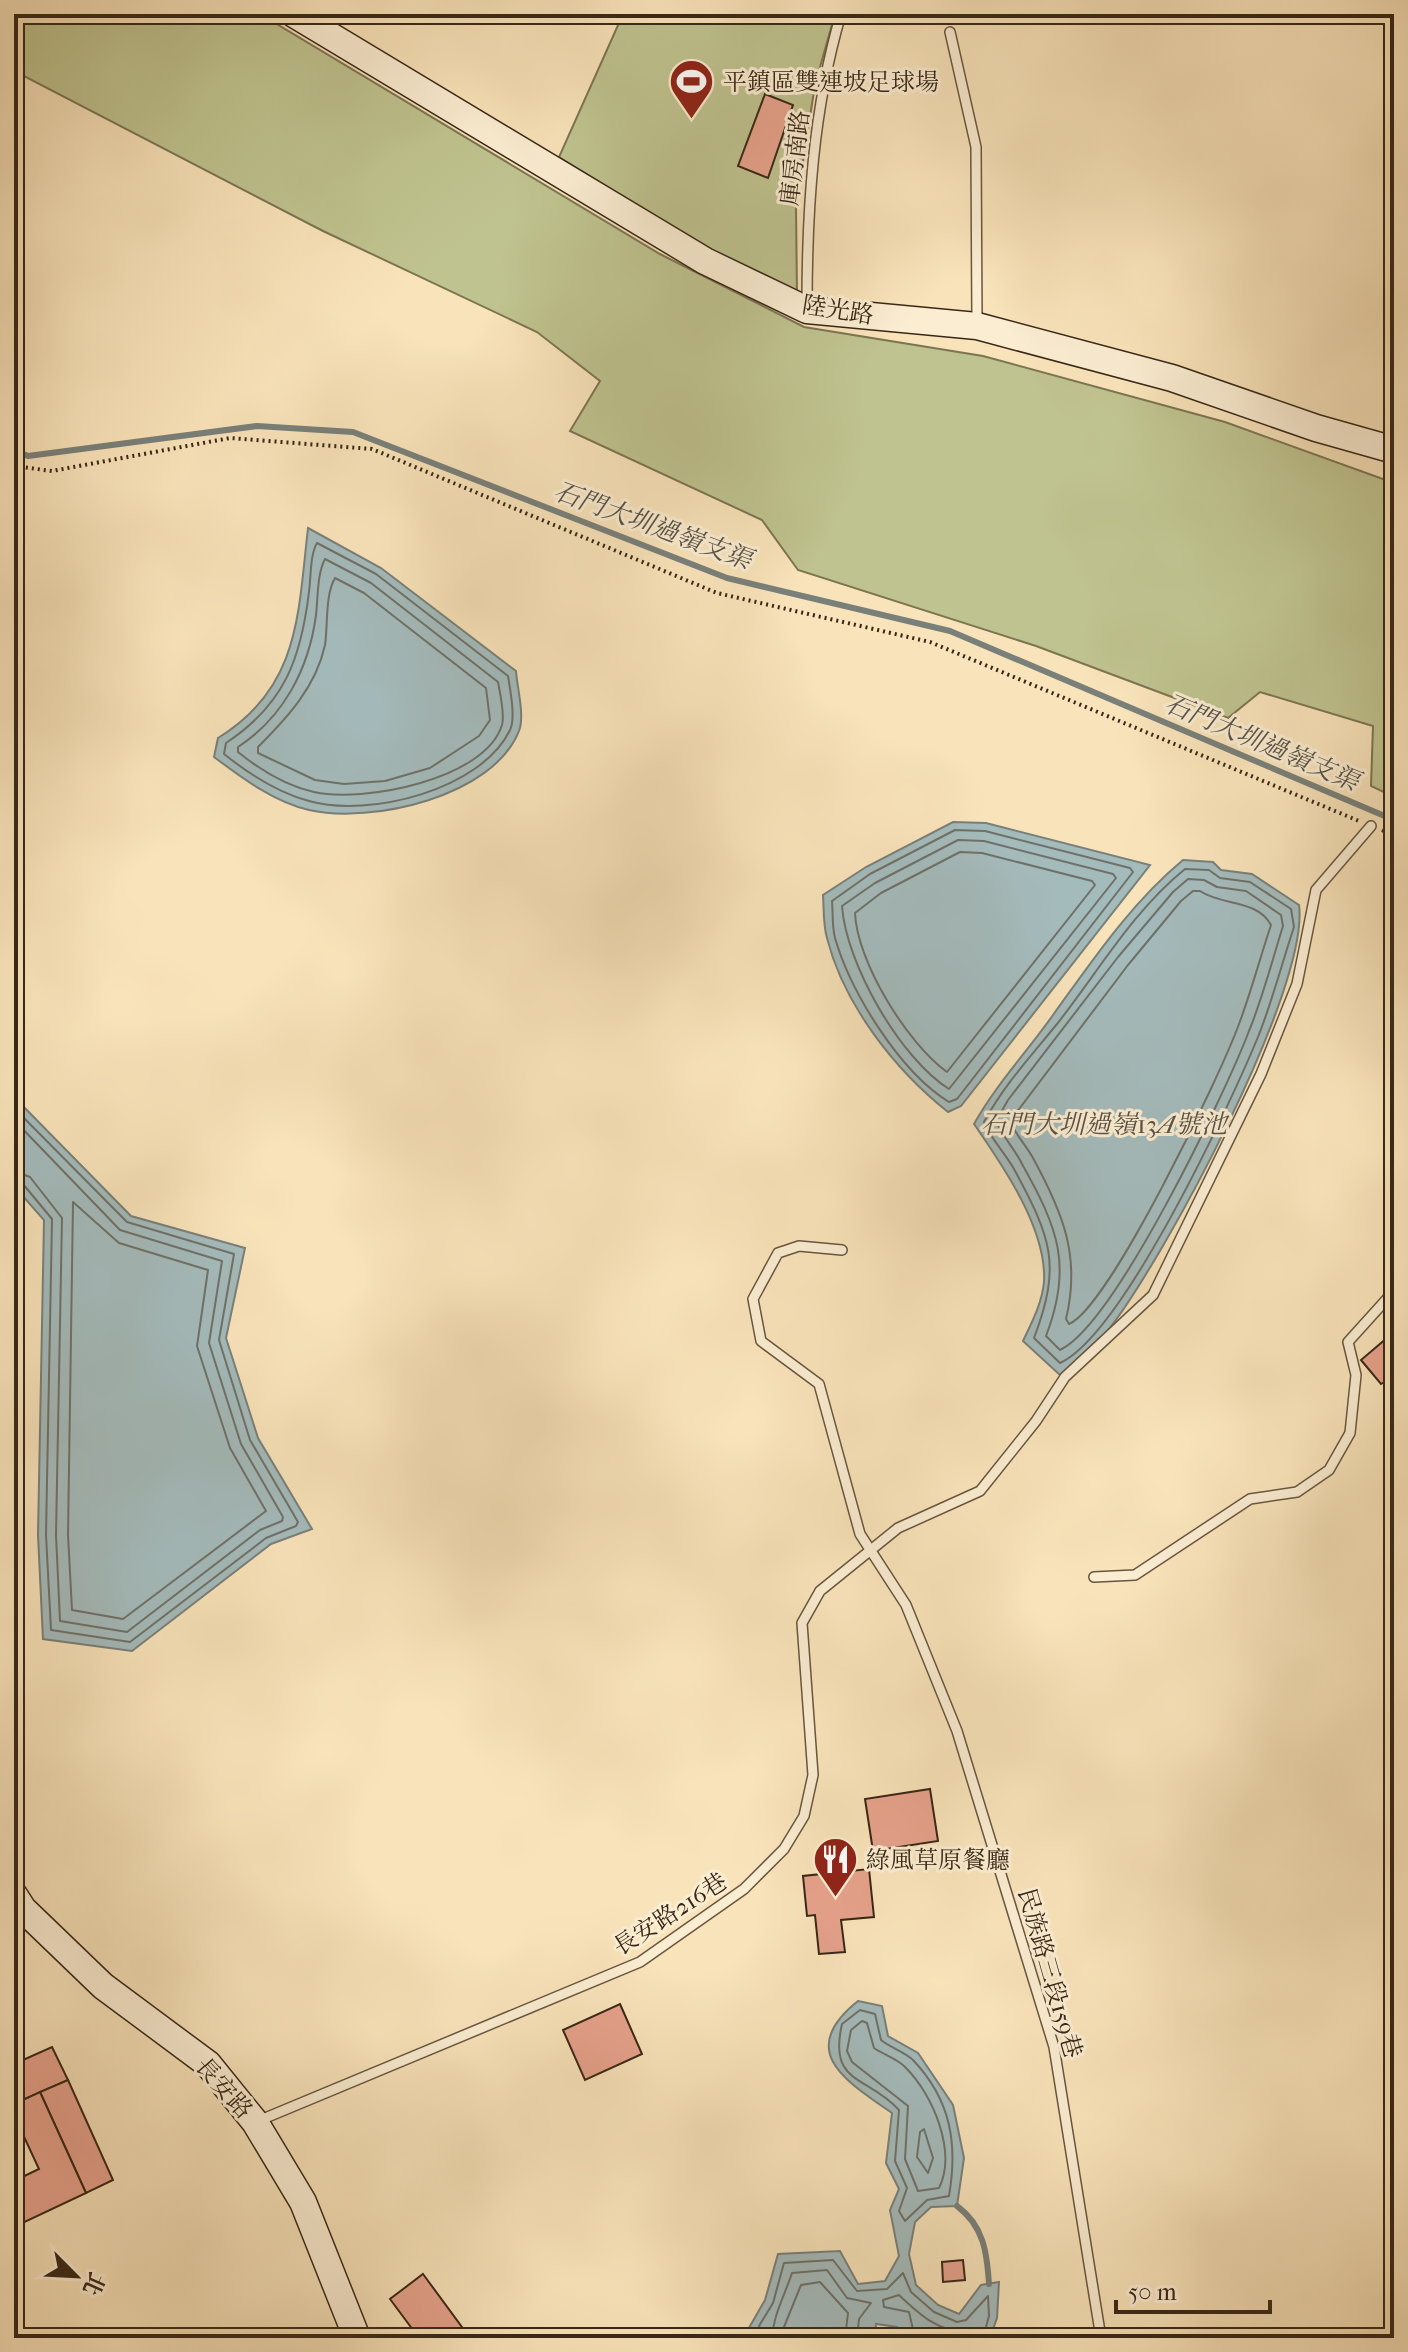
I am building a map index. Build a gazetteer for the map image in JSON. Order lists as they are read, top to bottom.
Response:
{
  "streets": {
    "street": ["陸光路", "長安路"],
    "lane": ["庫房南路", "長安路216巷", "民族路三段159巷"]
  },
  "crossings": [
    ["庫房南路", "陸光路"],
    ["長安路216巷", "民族路三段159巷"],
    ["長安路216巷", "長安路"]
  ],
  "water": ["石門大圳過嶺支渠", "石門大圳過嶺13A號池"],
  "places": {
    "sports": ["平鎮區雙連坡足球場"],
    "restaurant": ["綠風草原餐廳"]
  },
  "scale_bar": "50 m",
  "north": "bottom right"
}
